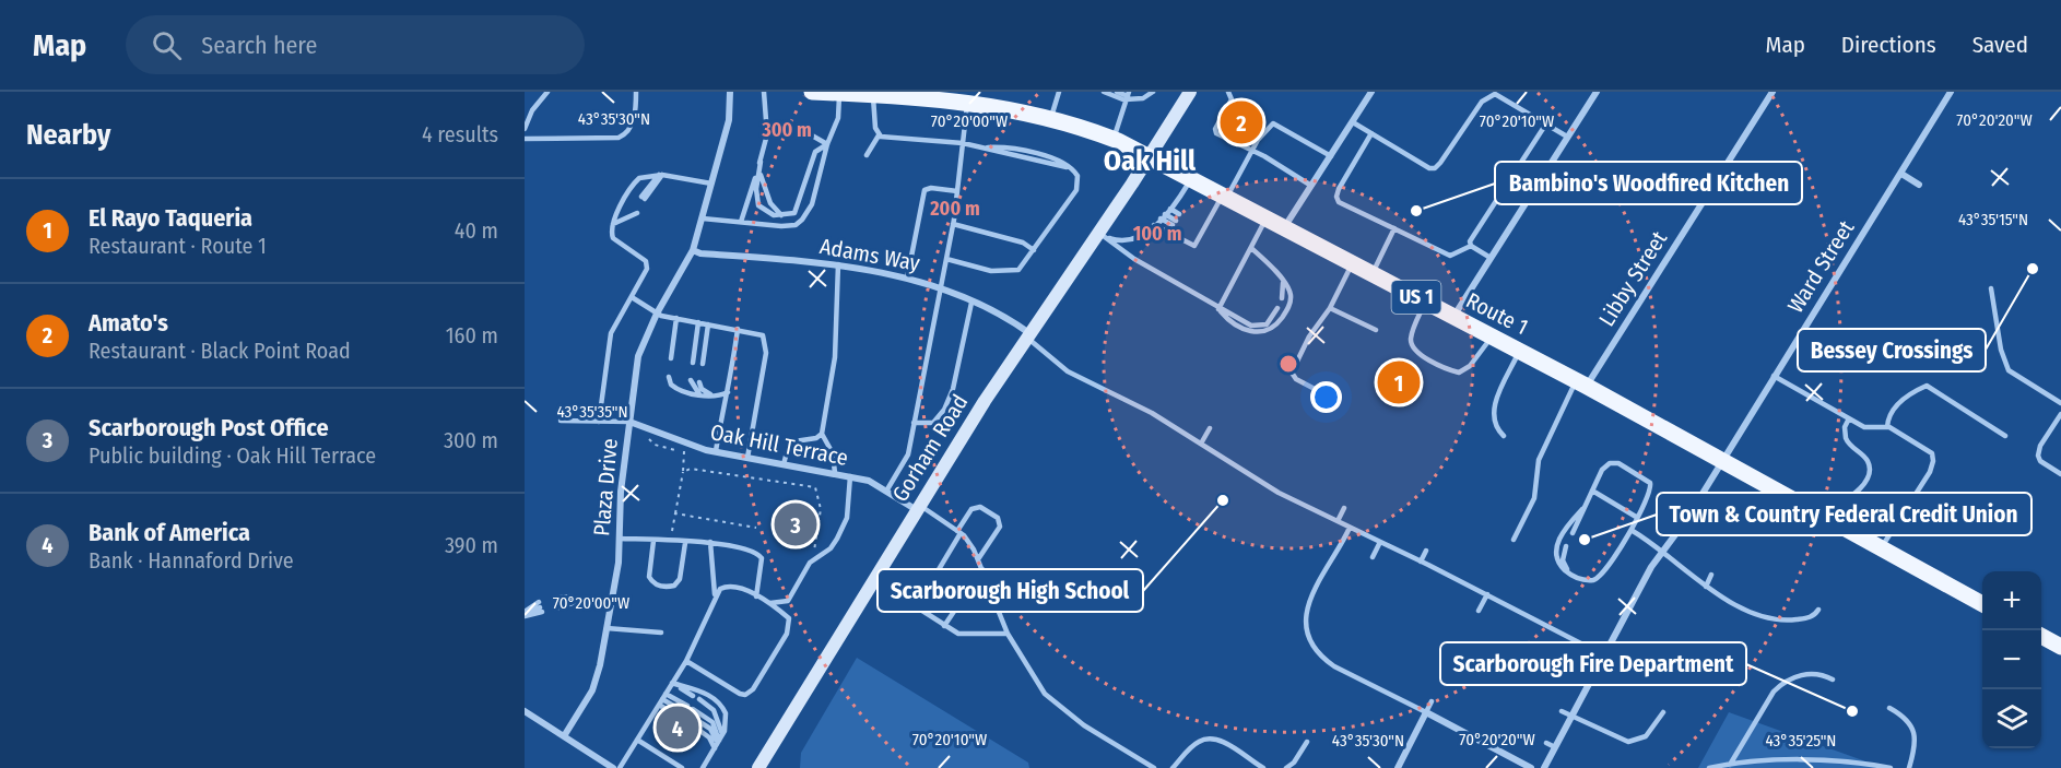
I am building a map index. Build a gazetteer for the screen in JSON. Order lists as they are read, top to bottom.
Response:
{
  "streets": {
    "main road": ["US 1", "Route 1", "Gorham Road"],
    "street": [
      "Adams Way",
      "Ward Street",
      "Libby Street",
      "Oak Hill Terrace",
      "Plaza Drive"
    ]
  },
  "crossings": [
    ["Adams Way", "Gorham Road"],
    ["Adams Way", "Plaza Drive"],
    ["Ward Street", "Route 1"],
    ["Libby Street", "Route 1"],
    ["Route 1", "Gorham Road"],
    ["Oak Hill Terrace", "Gorham Road"],
    ["Oak Hill Terrace", "Plaza Drive"]
  ],
  "districts": ["Oak Hill"],
  "places": [
    "Bambino's Woodfired Kitchen",
    "Bessey Crossings",
    "Scarborough High School",
    "Town & Country Federal Credit Union",
    "Scarborough Fire Department"
  ],
  "page": {
    "header": "Map",
    "search": "Search here",
    "nav": ["Map", "Directions", "Saved"],
    "heading": ["Nearby", "4 results"],
    "pins": [
      "2",
      "1",
      "3",
      "4"
    ],
    "list": [
      {
        "mark": "1",
        "name": "El Rayo Taqueria",
        "note": "Restaurant · Route 1",
        "value": "40 m"
      },
      {
        "mark": "2",
        "name": "Amato's",
        "note": "Restaurant · Black Point Road",
        "value": "160 m"
      },
      {
        "mark": "3",
        "name": "Scarborough Post Office",
        "note": "Public building · Oak Hill Terrace",
        "value": "300 m"
      },
      {
        "mark": "4",
        "name": "Bank of America",
        "note": "Bank · Hannaford Drive",
        "value": "390 m"
      }
    ],
    "map_buttons": ["+", "−"]
  },
  "coordinates": [
    "43°35'30\"N",
    "70°20'20\"W",
    "70°20'00\"W",
    "70°20'10\"W",
    "43°35'15\"N",
    "43°35'35\"N",
    "43°35'25\"N"
  ],
  "rings": ["300 m", "200 m", "100 m"]
}
